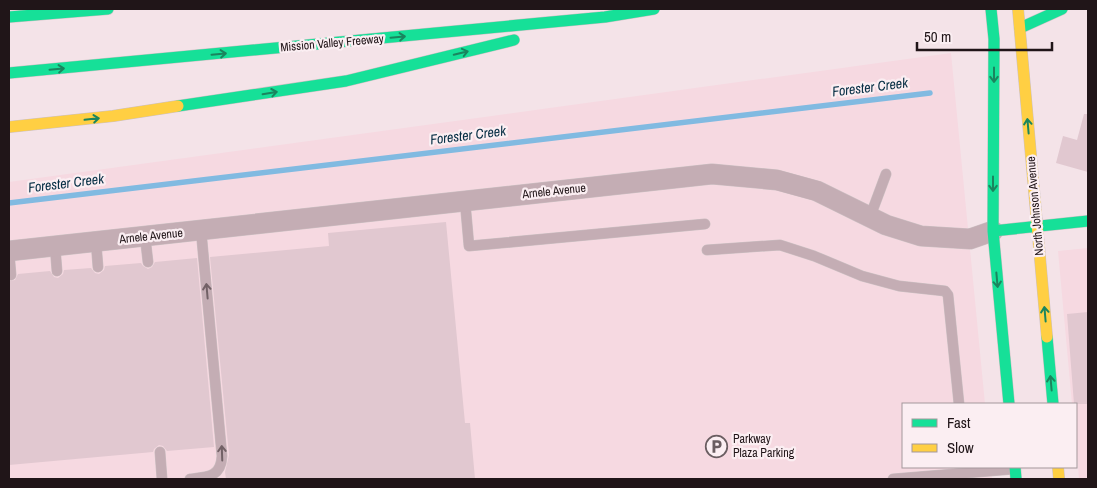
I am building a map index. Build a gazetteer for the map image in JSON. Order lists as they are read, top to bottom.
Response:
{
  "streets": {
    "main road": ["Mission Valley Freeway", "Arnele Avenue", "North Johnson Avenue"]
  },
  "crossings": [
    ["Arnele Avenue", "North Johnson Avenue"]
  ],
  "water": ["Forester Creek"],
  "places": {
    "parking": ["Parkway Plaza Parking"]
  },
  "legend": ["Fast", "Slow"],
  "scale_bar": "50 m"
}
